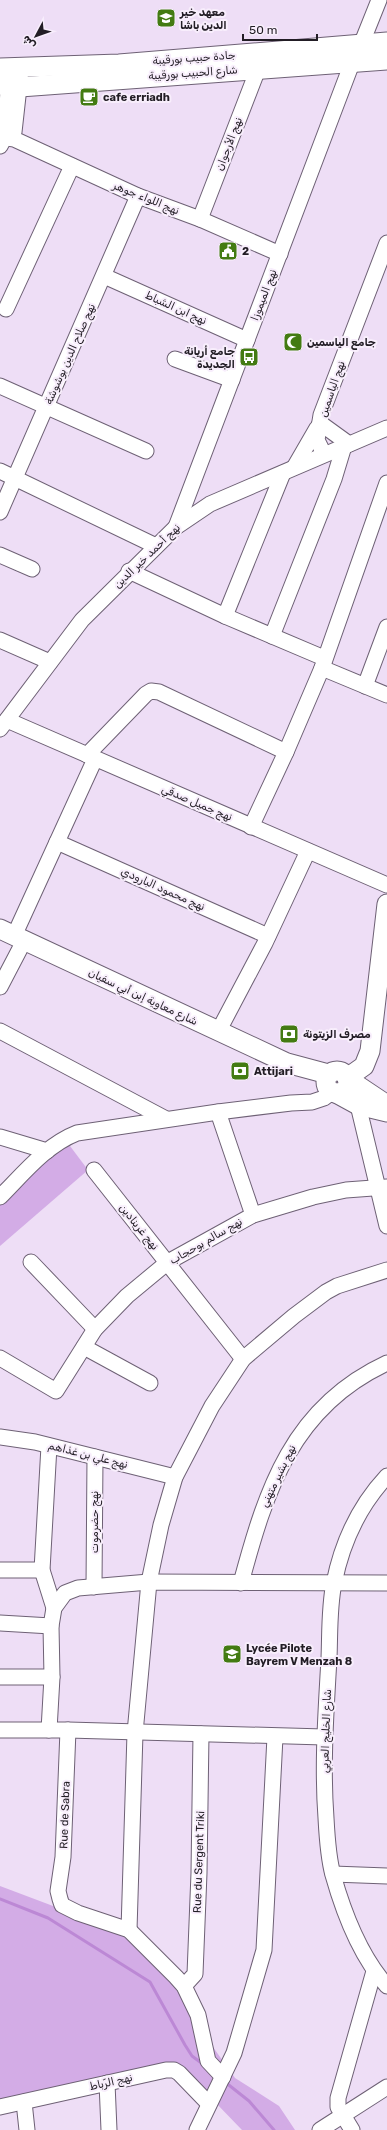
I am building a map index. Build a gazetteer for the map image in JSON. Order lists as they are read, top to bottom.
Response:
{
  "streets": {
    "main road": ["جادة حبيب بورقيبة", "شارع الحبيب بورقيبة", "شارع معاوية إبن أبي سفيان"],
    "street": [
      "نهج الأرجوان",
      "نهج اللواء جوهر",
      "نهج الميموزا",
      "نهج ابن الشباط",
      "نهج صلاح الدين بوشوشة",
      "نهج الياسمين",
      "نهج أحمد خير الدين",
      "نهج جميل صدقي",
      "نهج محمود البارودي",
      "نهج غرينادين",
      "نهج سالم بوحجاب",
      "نهج علي بن غذاهم",
      "نهج بشير متهني",
      "نهج حضرموت",
      "شارع الخليج العربي",
      "Rue de Sabra",
      "Rue du Sergent Triki",
      "نهج الرّباط"
    ]
  },
  "crossings": [
    ["جادة حبيب بورقيبة", "شارع الحبيب بورقيبة"],
    ["شارع الحبيب بورقيبة", "نهج الأرجوان"],
    ["شارع الحبيب بورقيبة", "نهج الميموزا"],
    ["نهج الأرجوان", "نهج اللواء جوهر"],
    ["نهج اللواء جوهر", "نهج الميموزا"],
    ["نهج اللواء جوهر", "نهج صلاح الدين بوشوشة"],
    ["نهج الميموزا", "نهج ابن الشباط"],
    ["نهج الميموزا", "نهج أحمد خير الدين"],
    ["نهج ابن الشباط", "نهج صلاح الدين بوشوشة"],
    ["نهج أحمد خير الدين", "نهج جميل صدقي"],
    ["نهج غرينادين", "نهج سالم بوحجاب"],
    ["نهج علي بن غذاهم", "نهج حضرموت"]
  ],
  "places": {
    "school or university": ["معهد خير الدين باشا", "Lycée Pilote Bayrem V Menzah 8"],
    "cafe": ["cafe erriadh"],
    "public building": ["2"],
    "mosque": ["جامع الياسمين"],
    "bus stop": ["جامع أريانة الجديدة"],
    "bank": ["مصرف الزيتونة", "Attijari"]
  },
  "scale_bar": "50 m",
  "north": "bottom left"
}
